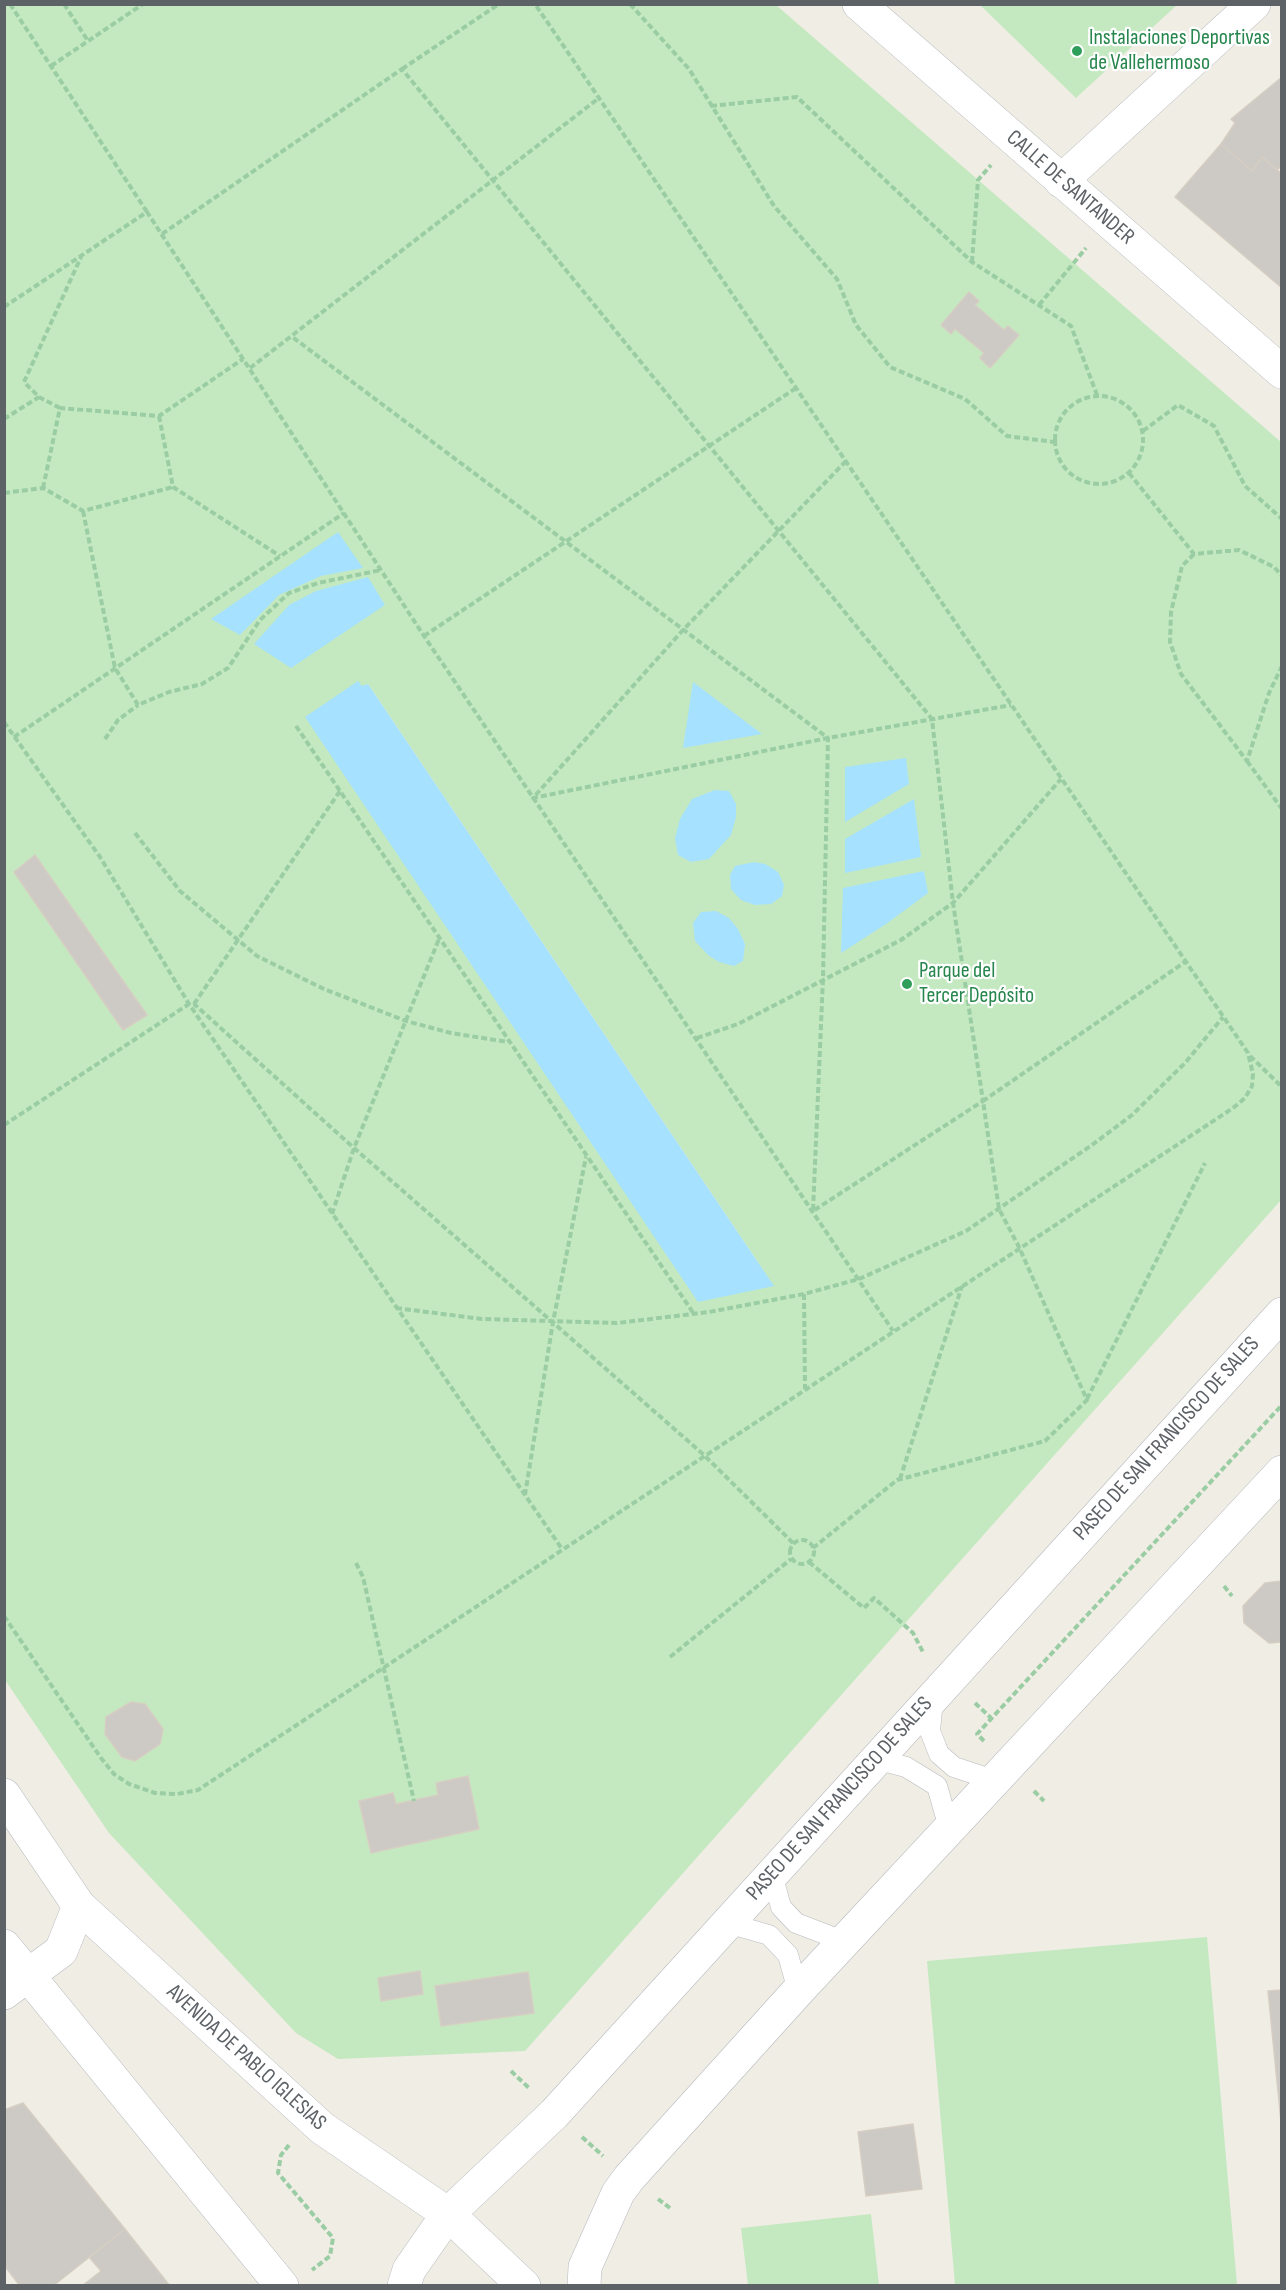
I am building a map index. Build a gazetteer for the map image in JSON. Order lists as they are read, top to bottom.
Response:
{
  "streets": {
    "street": ["CALLE DE SANTANDER", "PASEO DE SAN FRANCISCO DE SALES", "AVENIDA DE PABLO IGLESIAS"]
  },
  "crossings": [
    ["PASEO DE SAN FRANCISCO DE SALES", "AVENIDA DE PABLO IGLESIAS"]
  ],
  "places": ["Instalaciones Deportivas de Vallehermoso", "Parque del Tercer Depósito"]
}
